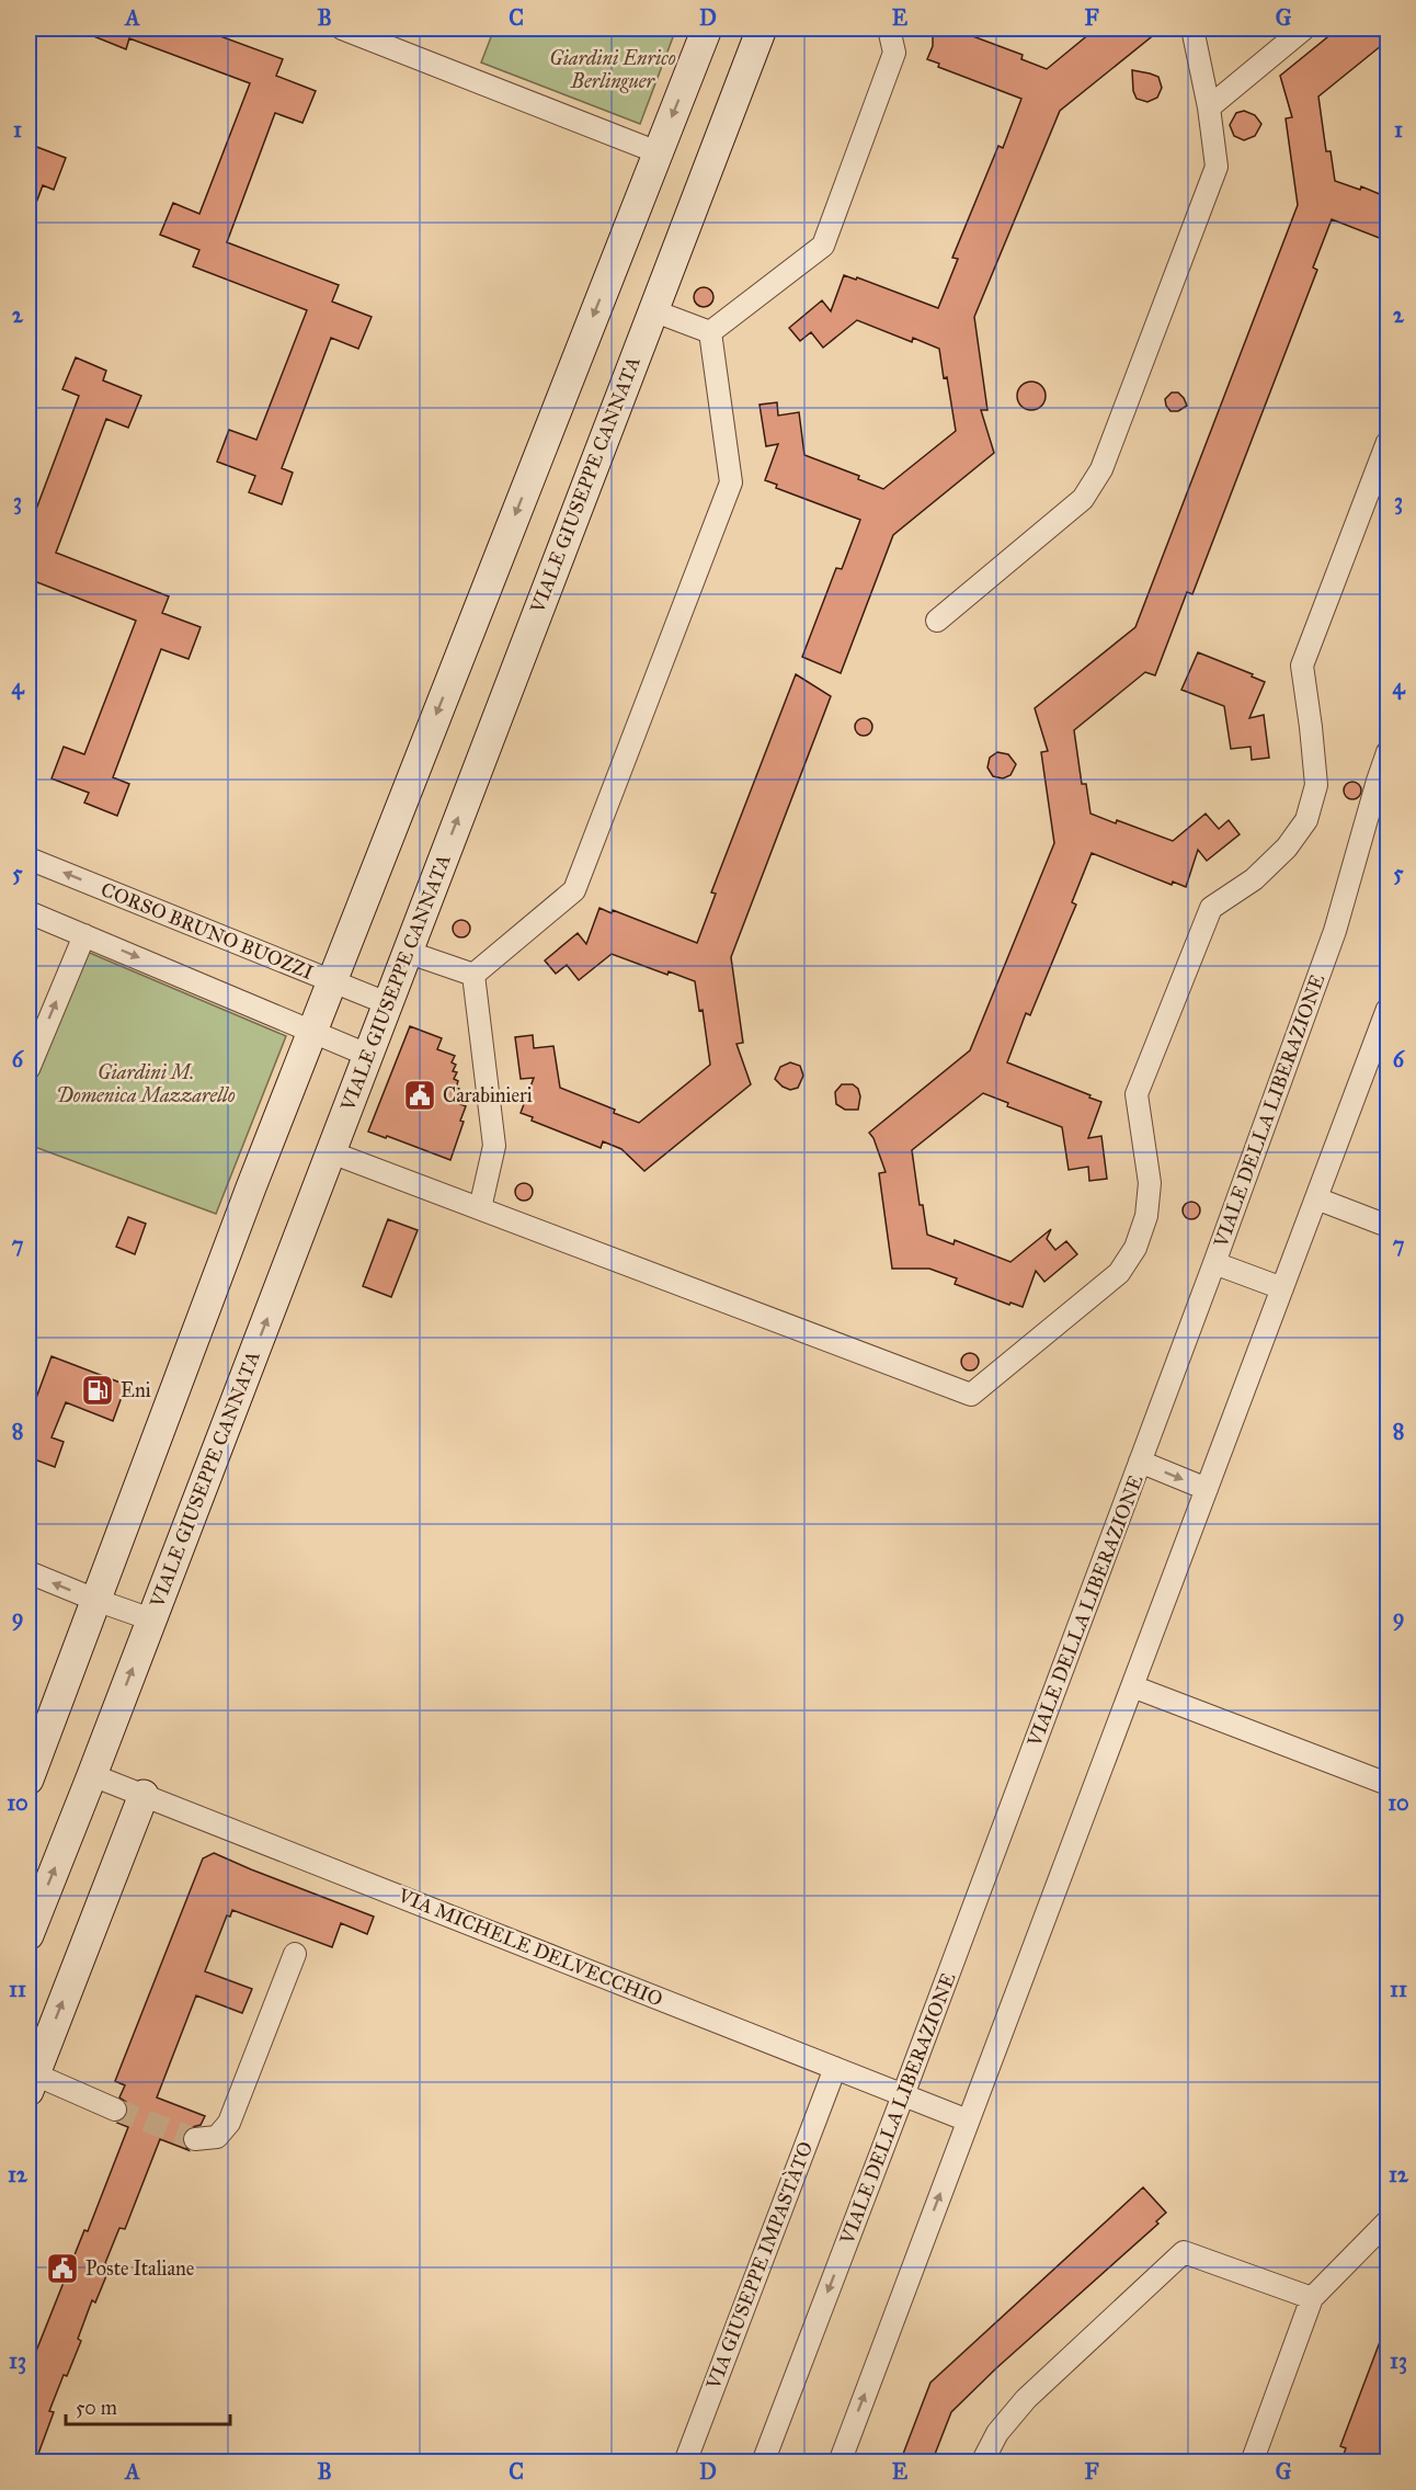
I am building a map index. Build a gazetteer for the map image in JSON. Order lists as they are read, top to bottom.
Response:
{
  "streets": {
    "street": [
      "VIALE GIUSEPPE CANNATA",
      "CORSO BRUNO BUOZZI",
      "VIALE DELLA LIBERAZIONE",
      "VIA MICHELE DELVECCHIO",
      "VIA GIUSEPPE IMPASTÀTO"
    ]
  },
  "crossings": [
    ["VIALE GIUSEPPE CANNATA", "CORSO BRUNO BUOZZI"],
    ["VIALE GIUSEPPE CANNATA", "VIA MICHELE DELVECCHIO"],
    ["VIALE DELLA LIBERAZIONE", "VIA MICHELE DELVECCHIO"],
    ["VIA MICHELE DELVECCHIO", "VIA GIUSEPPE IMPASTÀTO"]
  ],
  "parks": ["Giardini Enrico Berlinguer", "Giardini M. Domenica Mazzarello"],
  "places": {
    "public building": ["Carabinieri", "Poste Italiane"],
    "fuel station": ["Eni"]
  },
  "scale_bar": "50 m",
  "grid": {
    "columns": [
      "A",
      "B",
      "C",
      "D",
      "E",
      "F",
      "G"
    ],
    "rows": [
      "1",
      "2",
      "3",
      "4",
      "5",
      "6",
      "7",
      "8",
      "9",
      "10",
      "11",
      "12",
      "13"
    ]
  }
}
